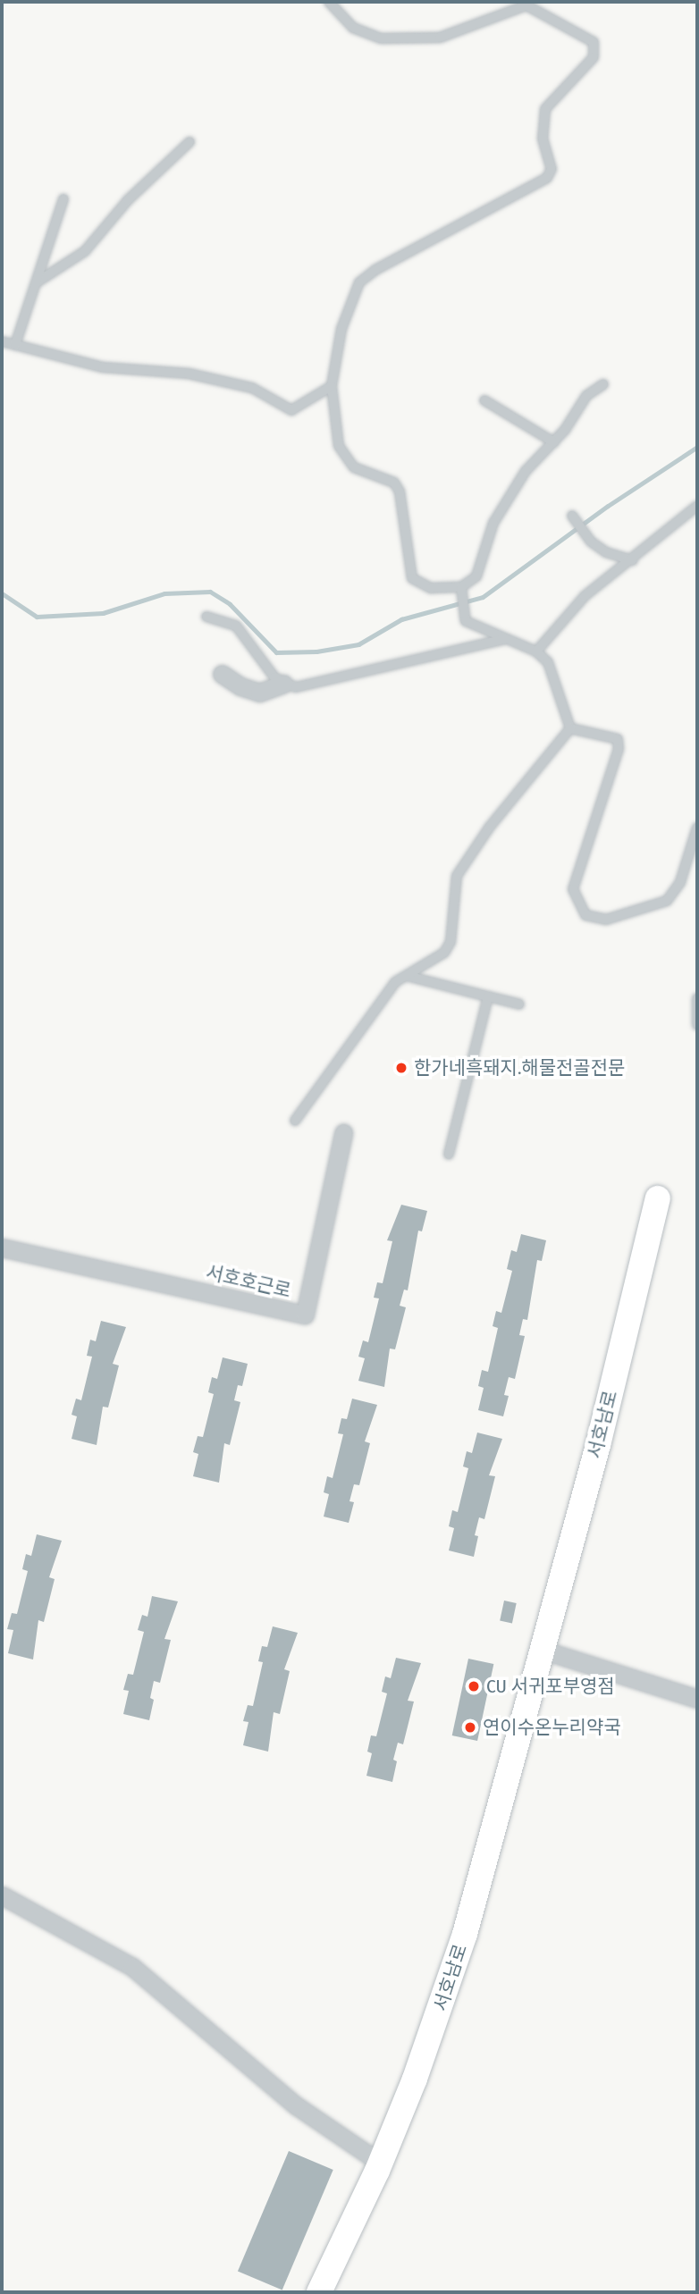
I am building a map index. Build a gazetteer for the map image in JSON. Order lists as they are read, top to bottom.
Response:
{
  "streets": {
    "main road": ["서호남로"],
    "street": ["서호호근로"]
  },
  "places": ["한가네흑돼지.해물전골전문", "CU 서귀포부영점", "연이수온누리약국"]
}
